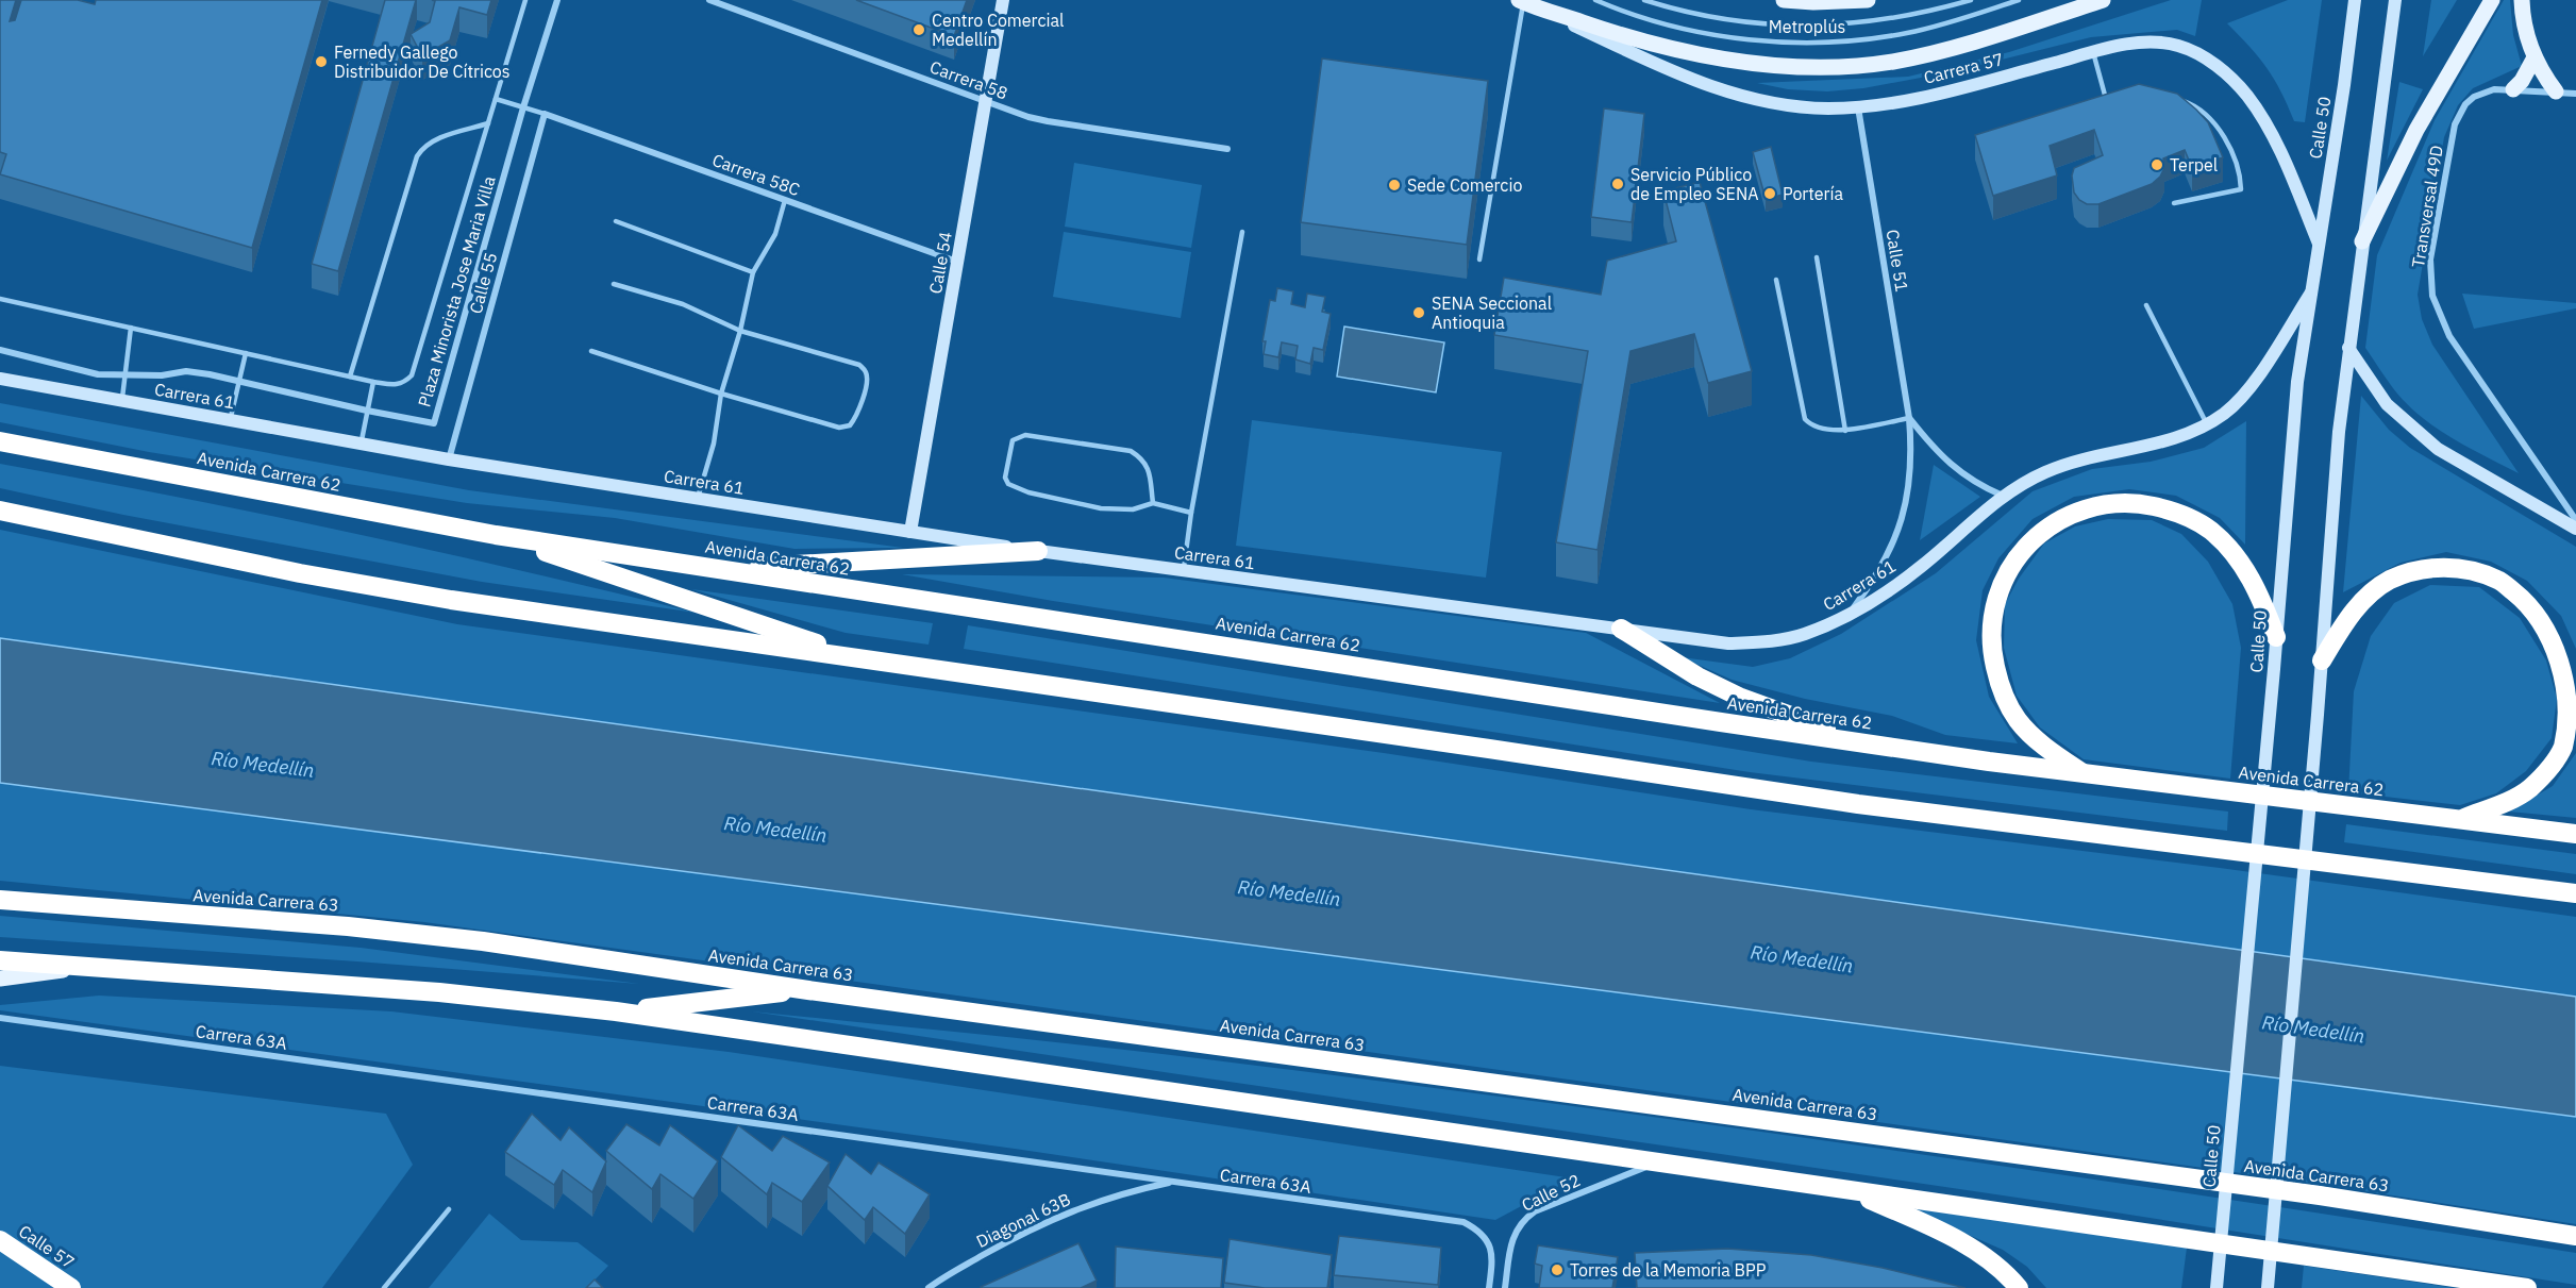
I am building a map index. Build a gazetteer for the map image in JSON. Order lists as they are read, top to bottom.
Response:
{
  "streets": {
    "highway": ["Avenida Carrera 62", "Avenida Carrera 63", "Calle 57"],
    "street": [
      "Carrera 57",
      "Carrera 58",
      "Calle 50",
      "Carrera 58C",
      "Transversal 49D",
      "Calle 51",
      "Calle 54",
      "Calle 55",
      "Plaza Minorista Jose Maria Villa",
      "Carrera 61",
      "Carrera 63A",
      "Calle 52",
      "Diagonal 63B"
    ],
    "lane": ["Metroplús"]
  },
  "crossings": [
    ["Carrera 57", "Calle 50"],
    ["Carrera 57", "Calle 51"],
    ["Carrera 58", "Calle 54"],
    ["Calle 50", "Carrera 61"],
    ["Carrera 58C", "Calle 54"],
    ["Carrera 58C", "Calle 55"],
    ["Calle 51", "Carrera 61"],
    ["Calle 54", "Carrera 61"],
    ["Calle 55", "Carrera 61"],
    ["Carrera 63A", "Diagonal 63B"]
  ],
  "water": ["Río Medellín"],
  "places": [
    "Centro Comercial Medellín",
    "Fernedy Gallego Distribuidor De Cítricos",
    "Terpel",
    "Servicio Público de Empleo SENA",
    "Sede Comercio",
    "Portería",
    "SENA Seccional Antioquia",
    "Torres de la Memoria BPP"
  ]
}
